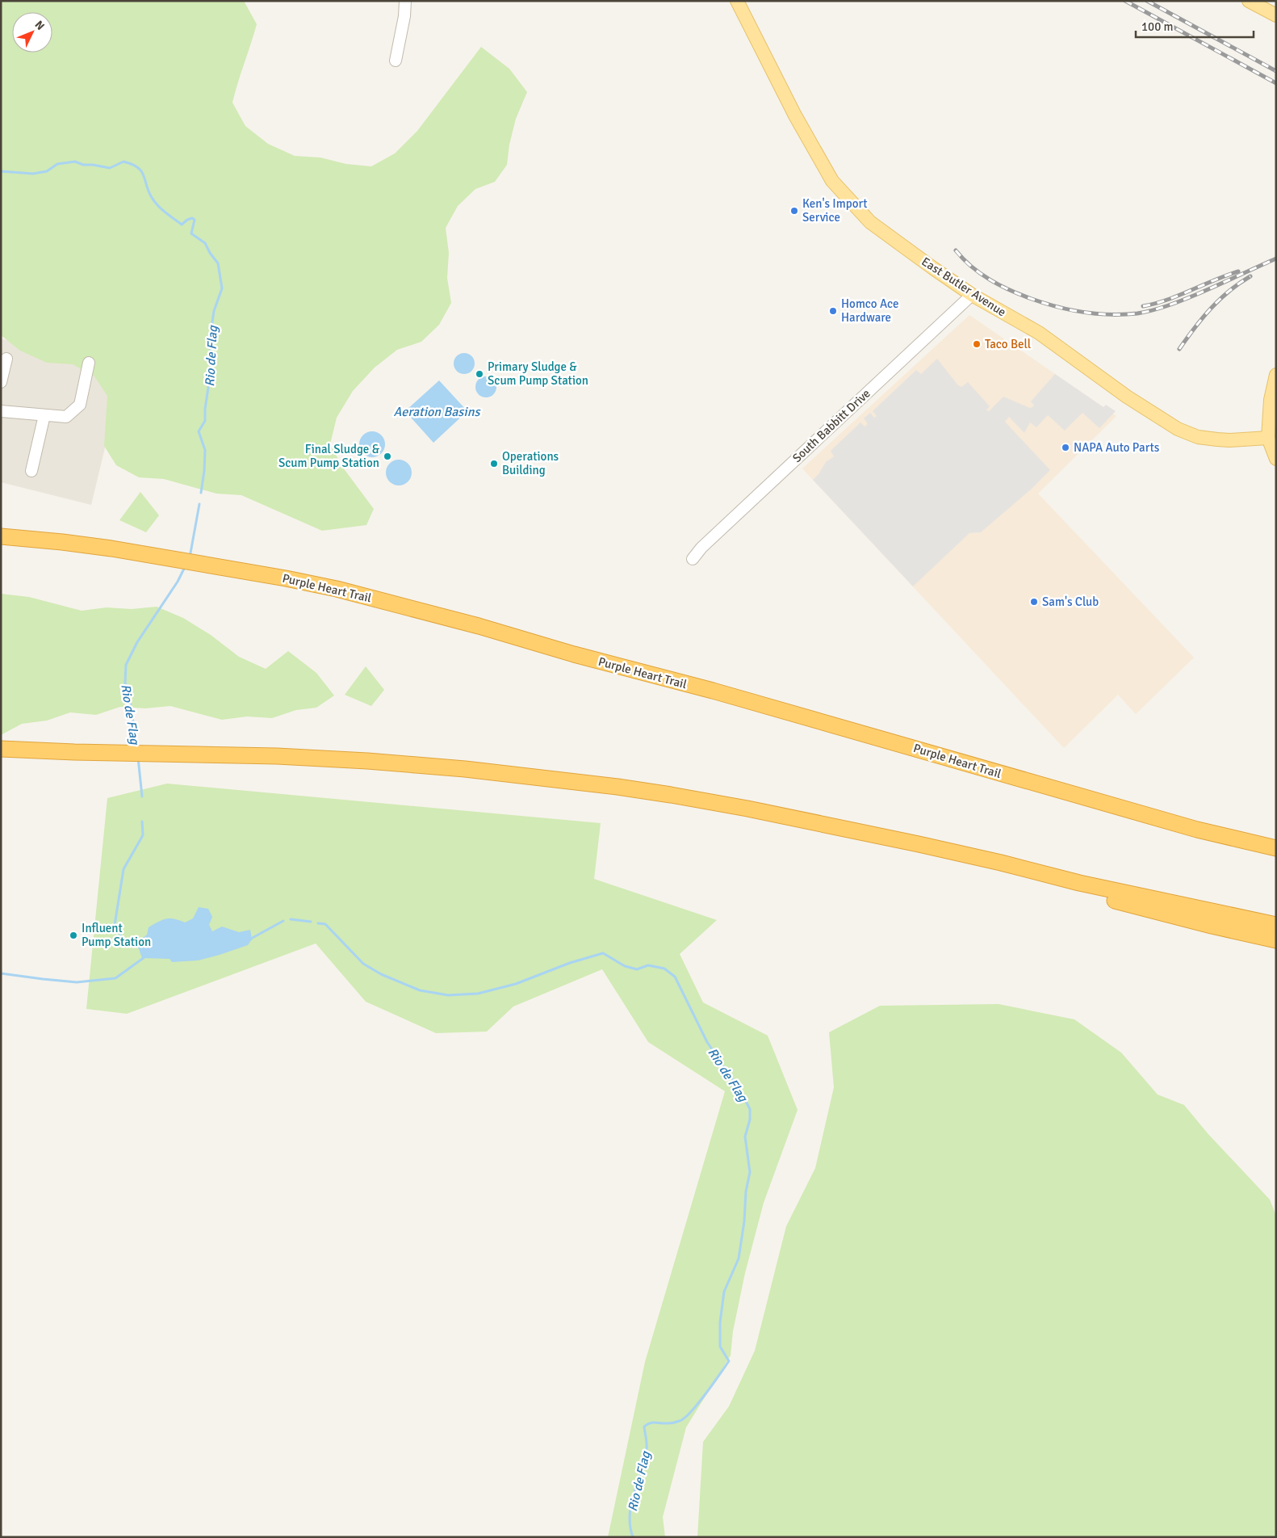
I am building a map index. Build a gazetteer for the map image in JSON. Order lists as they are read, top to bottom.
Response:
{
  "streets": {
    "highway": ["Purple Heart Trail"],
    "main road": ["East Butler Avenue"],
    "street": ["South Babbitt Drive"]
  },
  "crossings": [
    ["East Butler Avenue", "South Babbitt Drive"]
  ],
  "water": ["Rio de Flag", "Aeration Basins"],
  "places": [
    "Ken's Import Service",
    "Homco Ace Hardware",
    "Taco Bell",
    "Primary Sludge & Scum Pump Station",
    "NAPA Auto Parts",
    "Final Sludge & Scum Pump Station",
    "Operations Building",
    "Sam's Club",
    "Influent Pump Station"
  ],
  "scale_bar": "100 m",
  "north": "top right"
}
